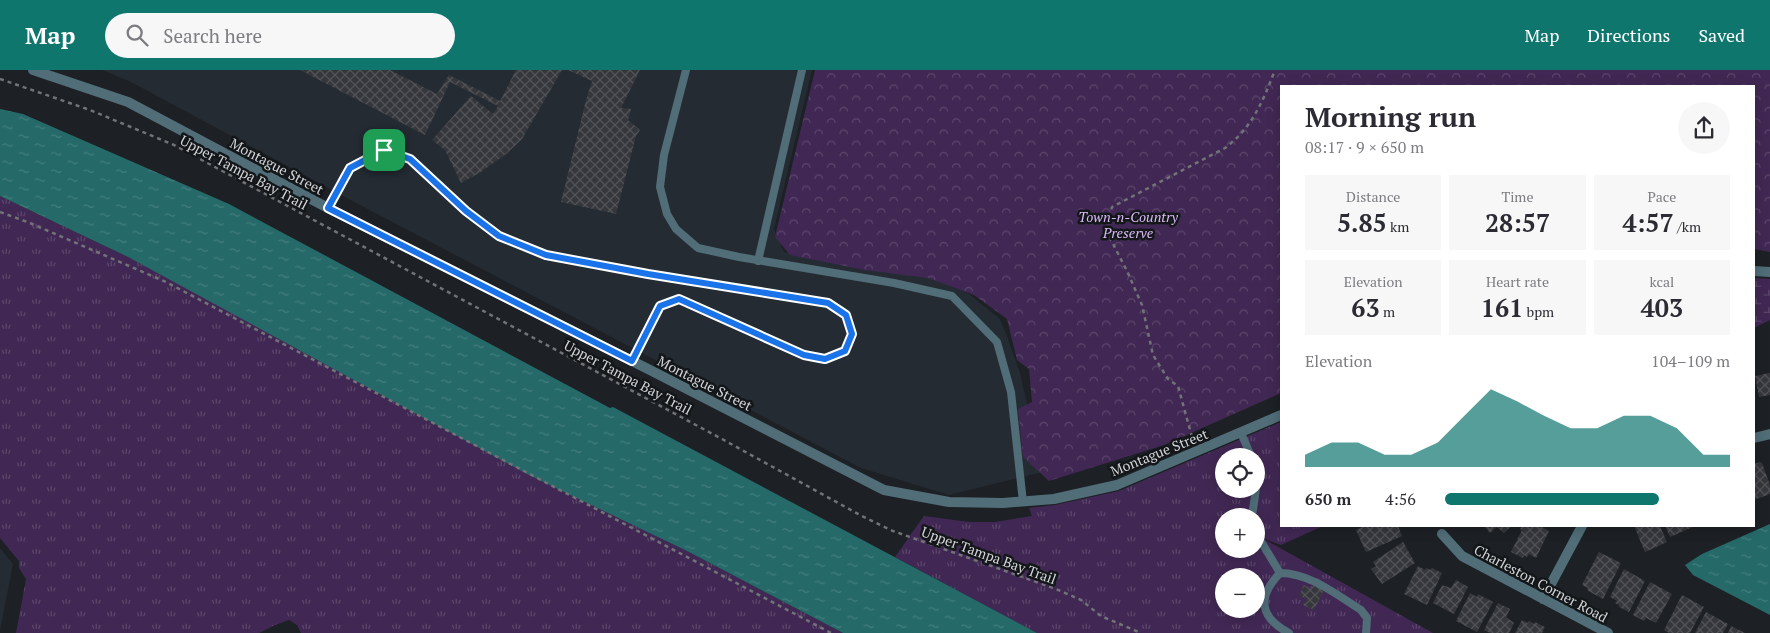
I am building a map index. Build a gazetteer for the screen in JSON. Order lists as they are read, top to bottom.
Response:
{
  "streets": {
    "street": ["Montague Street", "Charleston Corner Road"],
    "path": ["Upper Tampa Bay Trail"]
  },
  "parks": ["Town-n-Country Preserve"],
  "page": {
    "header": "Map",
    "search": "Search here",
    "nav": ["Map", "Directions", "Saved"],
    "heading": ["Morning run", "08:17 · 9 × 650 m"],
    "stats": [
      ["Distance", "5.85 km"],
      ["Time", "28:57"],
      ["Pace", "4:57 /km"],
      ["Elevation", "63 m"],
      ["Heart rate", "161 bpm"],
      ["kcal", "403"]
    ],
    "chart": ["Elevation", "104–109 m"],
    "map_buttons": ["+", "−"],
    "list": [
      {
        "name": "650 m",
        "note": "4:56"
      }
    ]
  }
}
